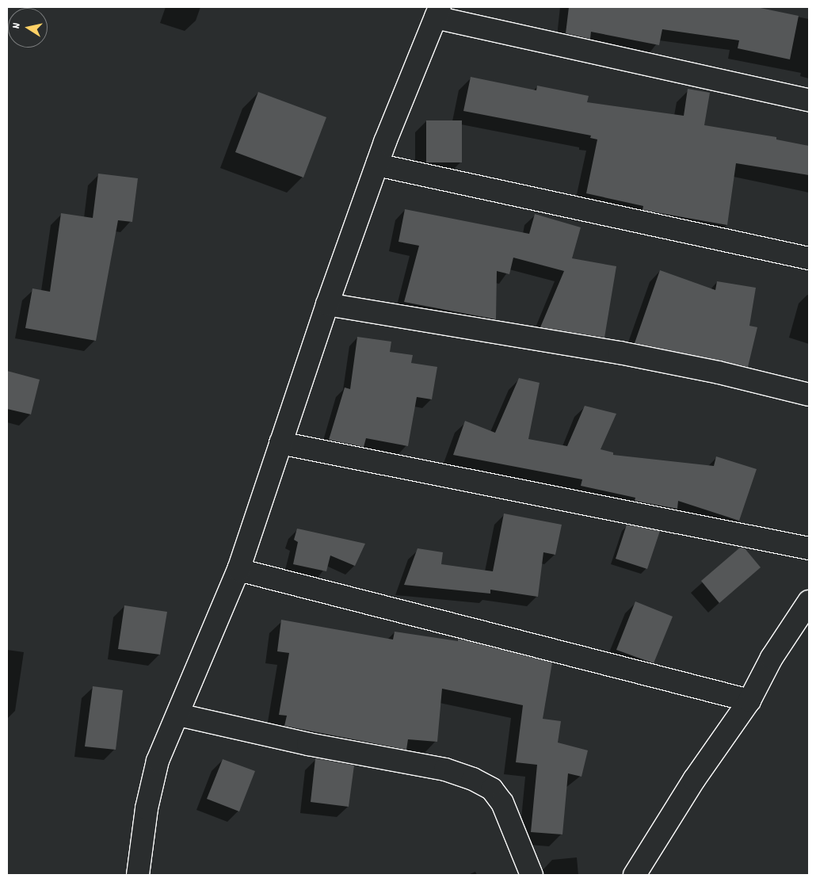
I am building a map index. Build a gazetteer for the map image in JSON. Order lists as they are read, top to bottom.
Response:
{
  "north": "left"
}
